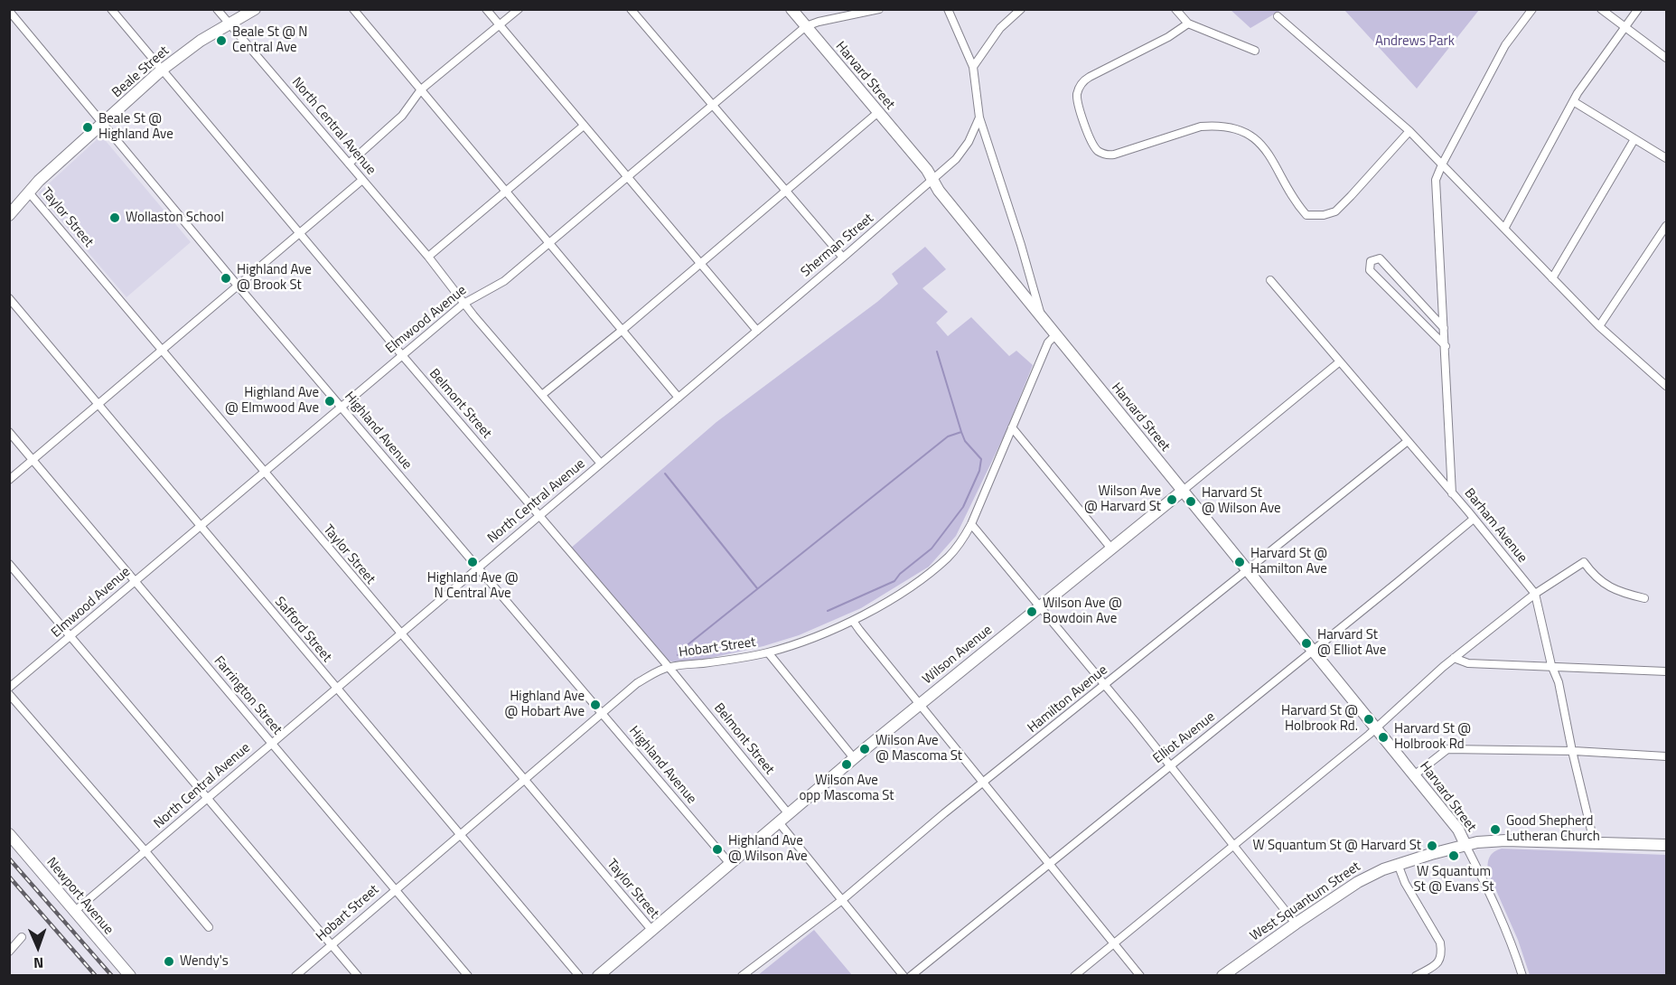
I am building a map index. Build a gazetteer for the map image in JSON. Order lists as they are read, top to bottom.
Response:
{
  "streets": {
    "street": [
      "Beale Street",
      "Harvard Street",
      "North Central Avenue",
      "Taylor Street",
      "Sherman Street",
      "Elmwood Avenue",
      "Belmont Street",
      "Highland Avenue",
      "Barham Avenue",
      "Safford Street",
      "Hobart Street",
      "Wilson Avenue",
      "Farrington Street",
      "Hamilton Avenue",
      "Elliot Avenue",
      "Newport Avenue",
      "West Squantum Street"
    ]
  },
  "crossings": [
    ["Beale Street", "North Central Avenue"],
    ["Beale Street", "Taylor Street"],
    ["Beale Street", "Belmont Street"],
    ["Beale Street", "Highland Avenue"],
    ["Harvard Street", "Sherman Street"],
    ["Harvard Street", "Elmwood Avenue"],
    ["Harvard Street", "Hobart Street"],
    ["Harvard Street", "Wilson Avenue"],
    ["Harvard Street", "Hamilton Avenue"],
    ["Harvard Street", "Elliot Avenue"],
    ["Harvard Street", "West Squantum Street"],
    ["North Central Avenue", "Taylor Street"],
    ["North Central Avenue", "Sherman Street"],
    ["North Central Avenue", "Elmwood Avenue"],
    ["North Central Avenue", "Belmont Street"],
    ["North Central Avenue", "Highland Avenue"],
    ["North Central Avenue", "Safford Street"],
    ["North Central Avenue", "Farrington Street"],
    ["North Central Avenue", "Newport Avenue"],
    ["Taylor Street", "Elmwood Avenue"],
    ["Taylor Street", "Hobart Street"],
    ["Taylor Street", "Wilson Avenue"],
    ["Elmwood Avenue", "Belmont Street"],
    ["Elmwood Avenue", "Highland Avenue"],
    ["Elmwood Avenue", "Safford Street"],
    ["Elmwood Avenue", "Farrington Street"],
    ["Belmont Street", "Hobart Street"],
    ["Belmont Street", "Wilson Avenue"],
    ["Highland Avenue", "Hobart Street"],
    ["Highland Avenue", "Wilson Avenue"],
    ["Barham Avenue", "Wilson Avenue"],
    ["Barham Avenue", "Hamilton Avenue"],
    ["Barham Avenue", "Elliot Avenue"],
    ["Barham Avenue", "West Squantum Street"],
    ["Safford Street", "Hobart Street"],
    ["Hobart Street", "Farrington Street"]
  ],
  "parks": ["Andrews Park"],
  "places": [
    "Beale St @ N Central Ave",
    "Beale St @ Highland Ave",
    "Wollaston School",
    "Highland Ave @ Brook St",
    "Highland Ave @ Elmwood Ave",
    "Wilson Ave @ Harvard St",
    "Harvard St @ Wilson Ave",
    "Highland Ave @ N Central Ave",
    "Harvard St @ Hamilton Ave",
    "Wilson Ave @ Bowdoin Ave",
    "Harvard St @ Elliot Ave",
    "Highland Ave @ Hobart Ave",
    "Harvard St @ Holbrook Rd.",
    "Harvard St @ Holbrook Rd",
    "Wilson Ave @ Mascoma St",
    "Wilson Ave opp Mascoma St",
    "Good Shepherd Lutheran Church",
    "W Squantum St @ Harvard St",
    "Highland Ave @ Wilson Ave",
    "W Squantum St @ Evans St",
    "Wendy's"
  ],
  "north": "bottom"
}
